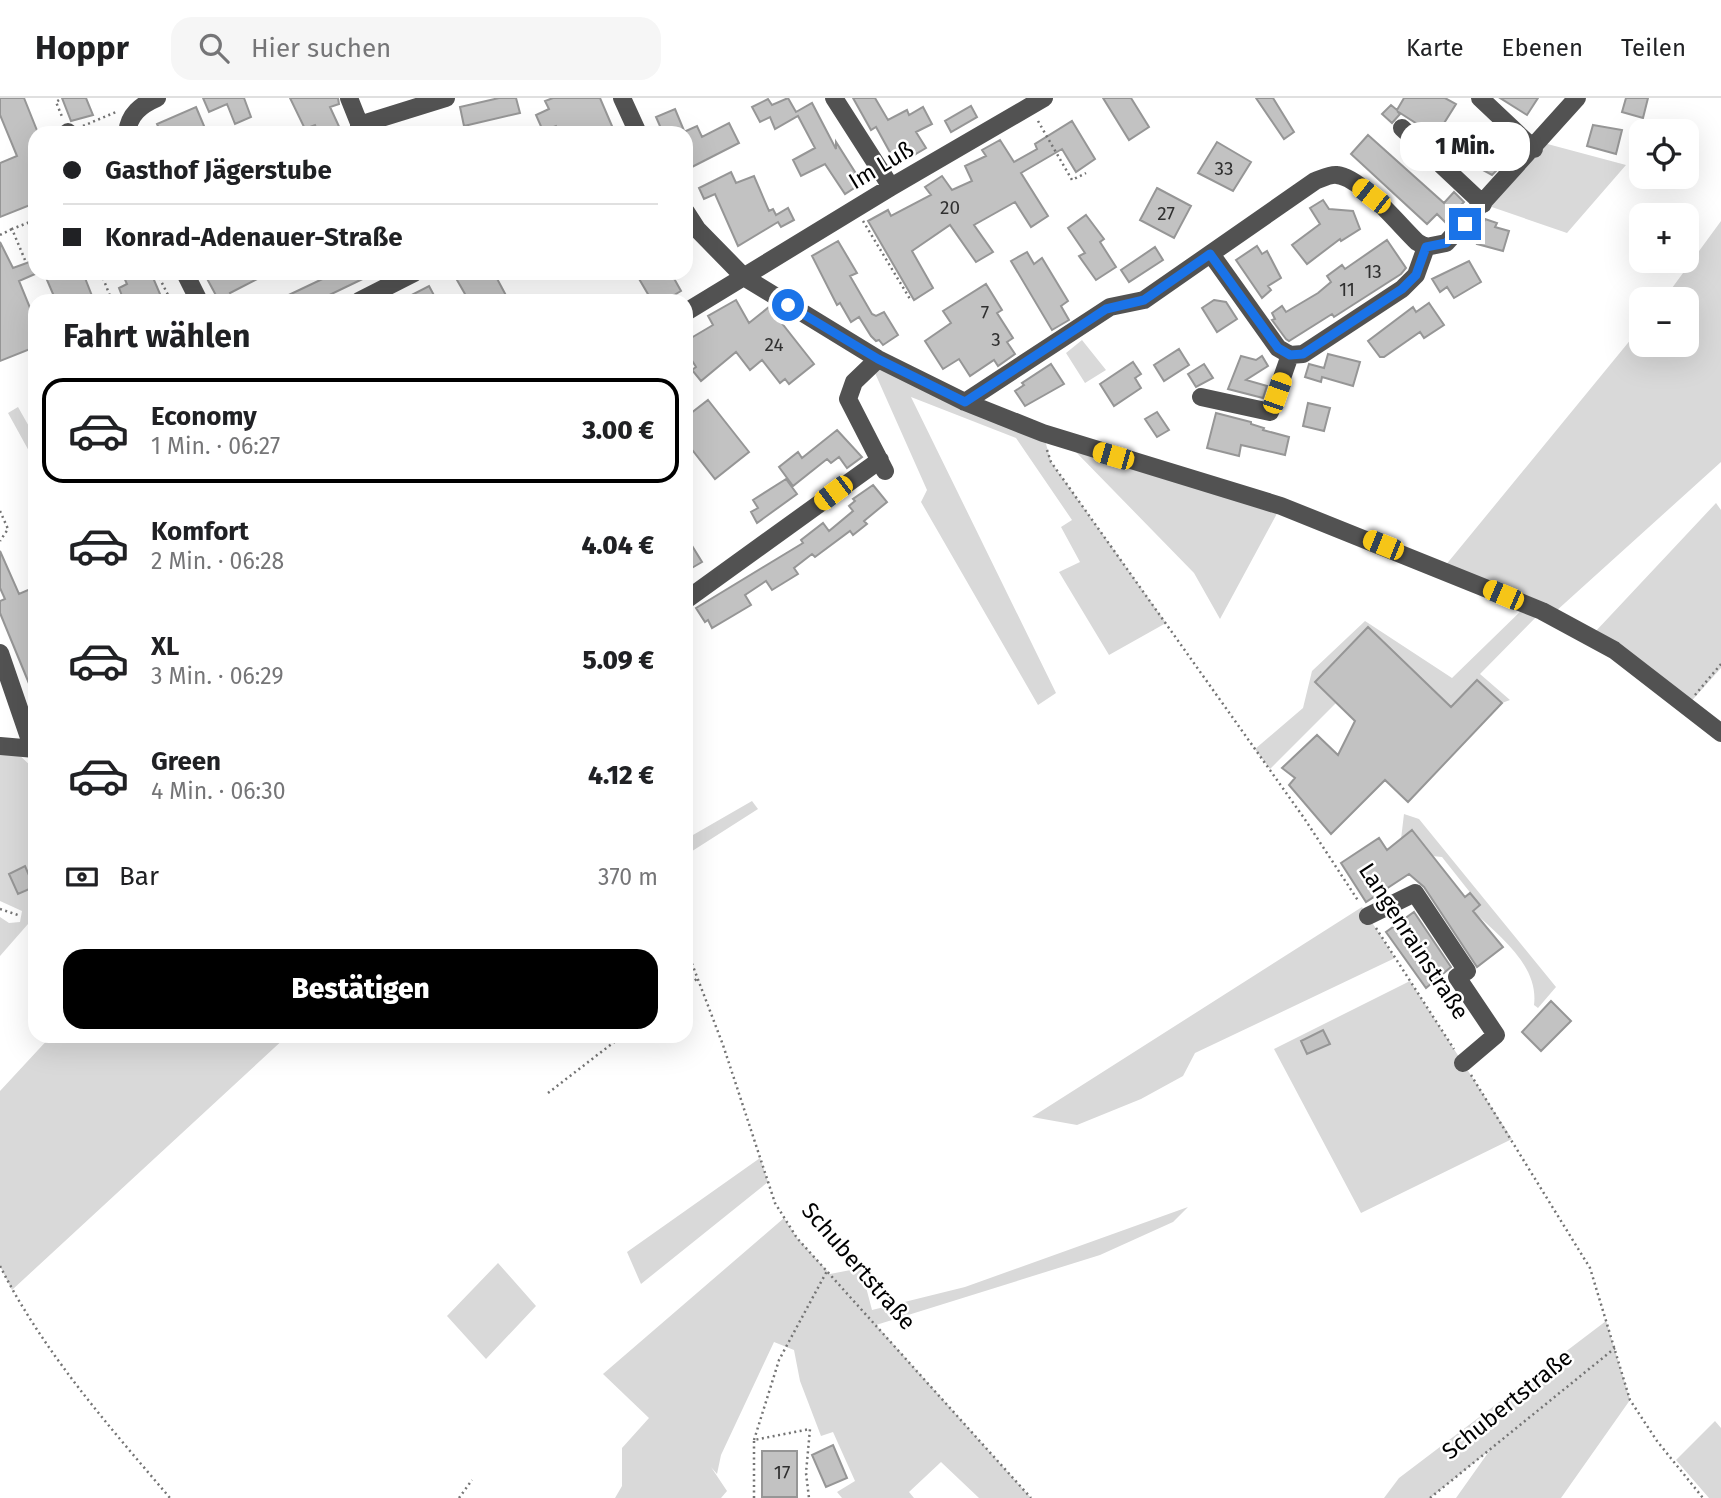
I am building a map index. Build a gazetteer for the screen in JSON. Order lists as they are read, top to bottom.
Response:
{
  "streets": {
    "street": ["Im Luß"],
    "path": ["Langenrainstraße", "Schubertstraße"]
  },
  "crossings": [
    ["Langenrainstraße", "Schubertstraße"]
  ],
  "house_numbers": [
    "33",
    "20",
    "27",
    "13",
    "11",
    "7",
    "3",
    "24",
    "17"
  ],
  "page": {
    "header": "Hoppr",
    "search": "Hier suchen",
    "nav": ["Karte", "Ebenen", "Teilen"],
    "map_buttons": ["+", "−"],
    "bubble": "1 Min.",
    "banner": ["Gasthof Jägerstube", "Konrad-Adenauer-Straße"],
    "heading": "Fahrt wählen",
    "list": [
      {
        "name": "Economy",
        "note": "1 Min. · 06:27",
        "value": "3.00 €"
      },
      {
        "name": "Komfort",
        "note": "2 Min. · 06:28",
        "value": "4.04 €"
      },
      {
        "name": "XL",
        "note": "3 Min. · 06:29",
        "value": "5.09 €"
      },
      {
        "name": "Green",
        "note": "4 Min. · 06:30",
        "value": "4.12 €"
      }
    ],
    "pay": ["Bar", "370 m"],
    "buttons": "Bestätigen"
  }
}
